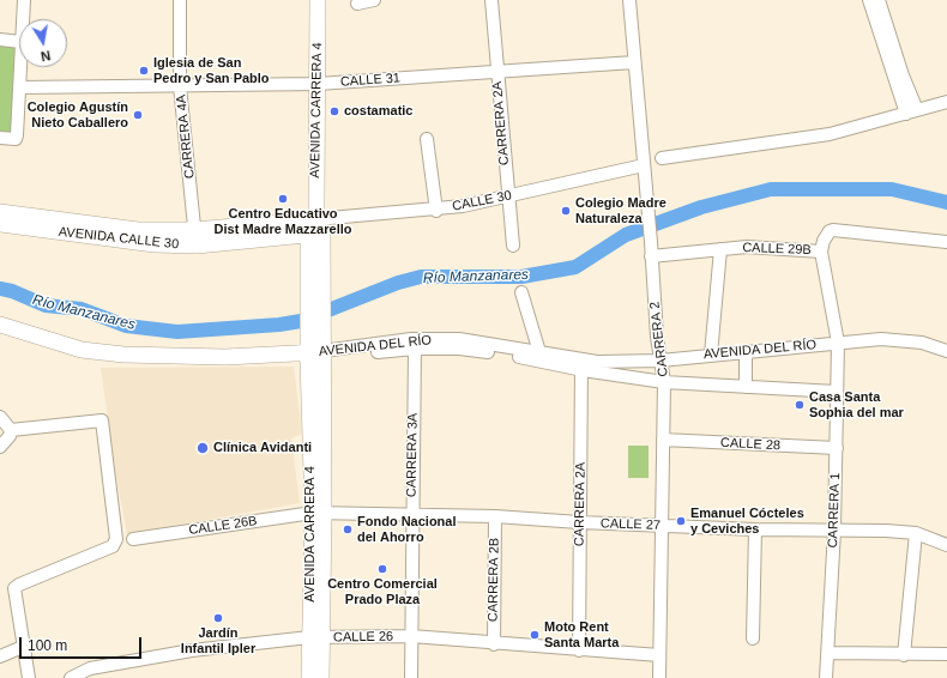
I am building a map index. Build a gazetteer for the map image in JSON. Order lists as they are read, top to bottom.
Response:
{
  "streets": {
    "main road": ["AVENIDA CARRERA 4", "AVENIDA CALLE 30", "AVENIDA DEL RÍO"],
    "street": [
      "CALLE 31",
      "CARRERA 2A",
      "CARRERA 4A",
      "CALLE 30",
      "CALLE 29B",
      "CARRERA 2",
      "CALLE 28",
      "CARRERA 3A",
      "CARRERA 1",
      "CALLE 27",
      "CALLE 26B",
      "CARRERA 2B",
      "CALLE 26"
    ]
  },
  "crossings": [
    ["CALLE 31", "AVENIDA CARRERA 4"],
    ["CALLE 31", "CARRERA 2A"],
    ["CALLE 31", "CARRERA 4A"],
    ["CALLE 31", "CARRERA 2"],
    ["AVENIDA CARRERA 4", "CALLE 30"],
    ["AVENIDA CARRERA 4", "AVENIDA CALLE 30"],
    ["AVENIDA CARRERA 4", "AVENIDA DEL RÍO"],
    ["AVENIDA CARRERA 4", "CALLE 27"],
    ["AVENIDA CARRERA 4", "CALLE 26B"],
    ["AVENIDA CARRERA 4", "CALLE 26"],
    ["CARRERA 2A", "CALLE 30"],
    ["CARRERA 2A", "AVENIDA DEL RÍO"],
    ["CARRERA 2A", "CALLE 27"],
    ["CARRERA 2A", "CALLE 26"],
    ["CARRERA 4A", "AVENIDA CALLE 30"],
    ["CALLE 30", "AVENIDA CALLE 30"],
    ["CALLE 30", "CARRERA 2"],
    ["CALLE 29B", "CARRERA 2"],
    ["CALLE 29B", "CARRERA 1"],
    ["CARRERA 2", "AVENIDA DEL RÍO"],
    ["CARRERA 2", "CALLE 28"],
    ["CARRERA 2", "CALLE 27"],
    ["CARRERA 2", "CALLE 26"],
    ["AVENIDA DEL RÍO", "CARRERA 3A"],
    ["AVENIDA DEL RÍO", "CARRERA 1"],
    ["CALLE 28", "CARRERA 1"],
    ["CARRERA 3A", "CALLE 27"],
    ["CARRERA 3A", "CALLE 26"],
    ["CARRERA 1", "CALLE 27"],
    ["CALLE 27", "CALLE 26B"],
    ["CALLE 27", "CARRERA 2B"],
    ["CARRERA 2B", "CALLE 26"]
  ],
  "water": ["Río Manzanares"],
  "places": [
    "Iglesia de San Pedro y San Pablo",
    "costamatic",
    "Colegio Agustín Nieto Caballero",
    "Centro Educativo Dist Madre Mazzarello",
    "Colegio Madre Naturaleza",
    "Casa Santa Sophia del mar",
    "Clínica Avidanti",
    "Emanuel Cócteles y Ceviches",
    "Fondo Nacional del Ahorro",
    "Centro Comercial Prado Plaza",
    "Jardín Infantil Ipler",
    "Moto Rent Santa Marta"
  ],
  "scale_bar": "100 m",
  "north": "bottom"
}
